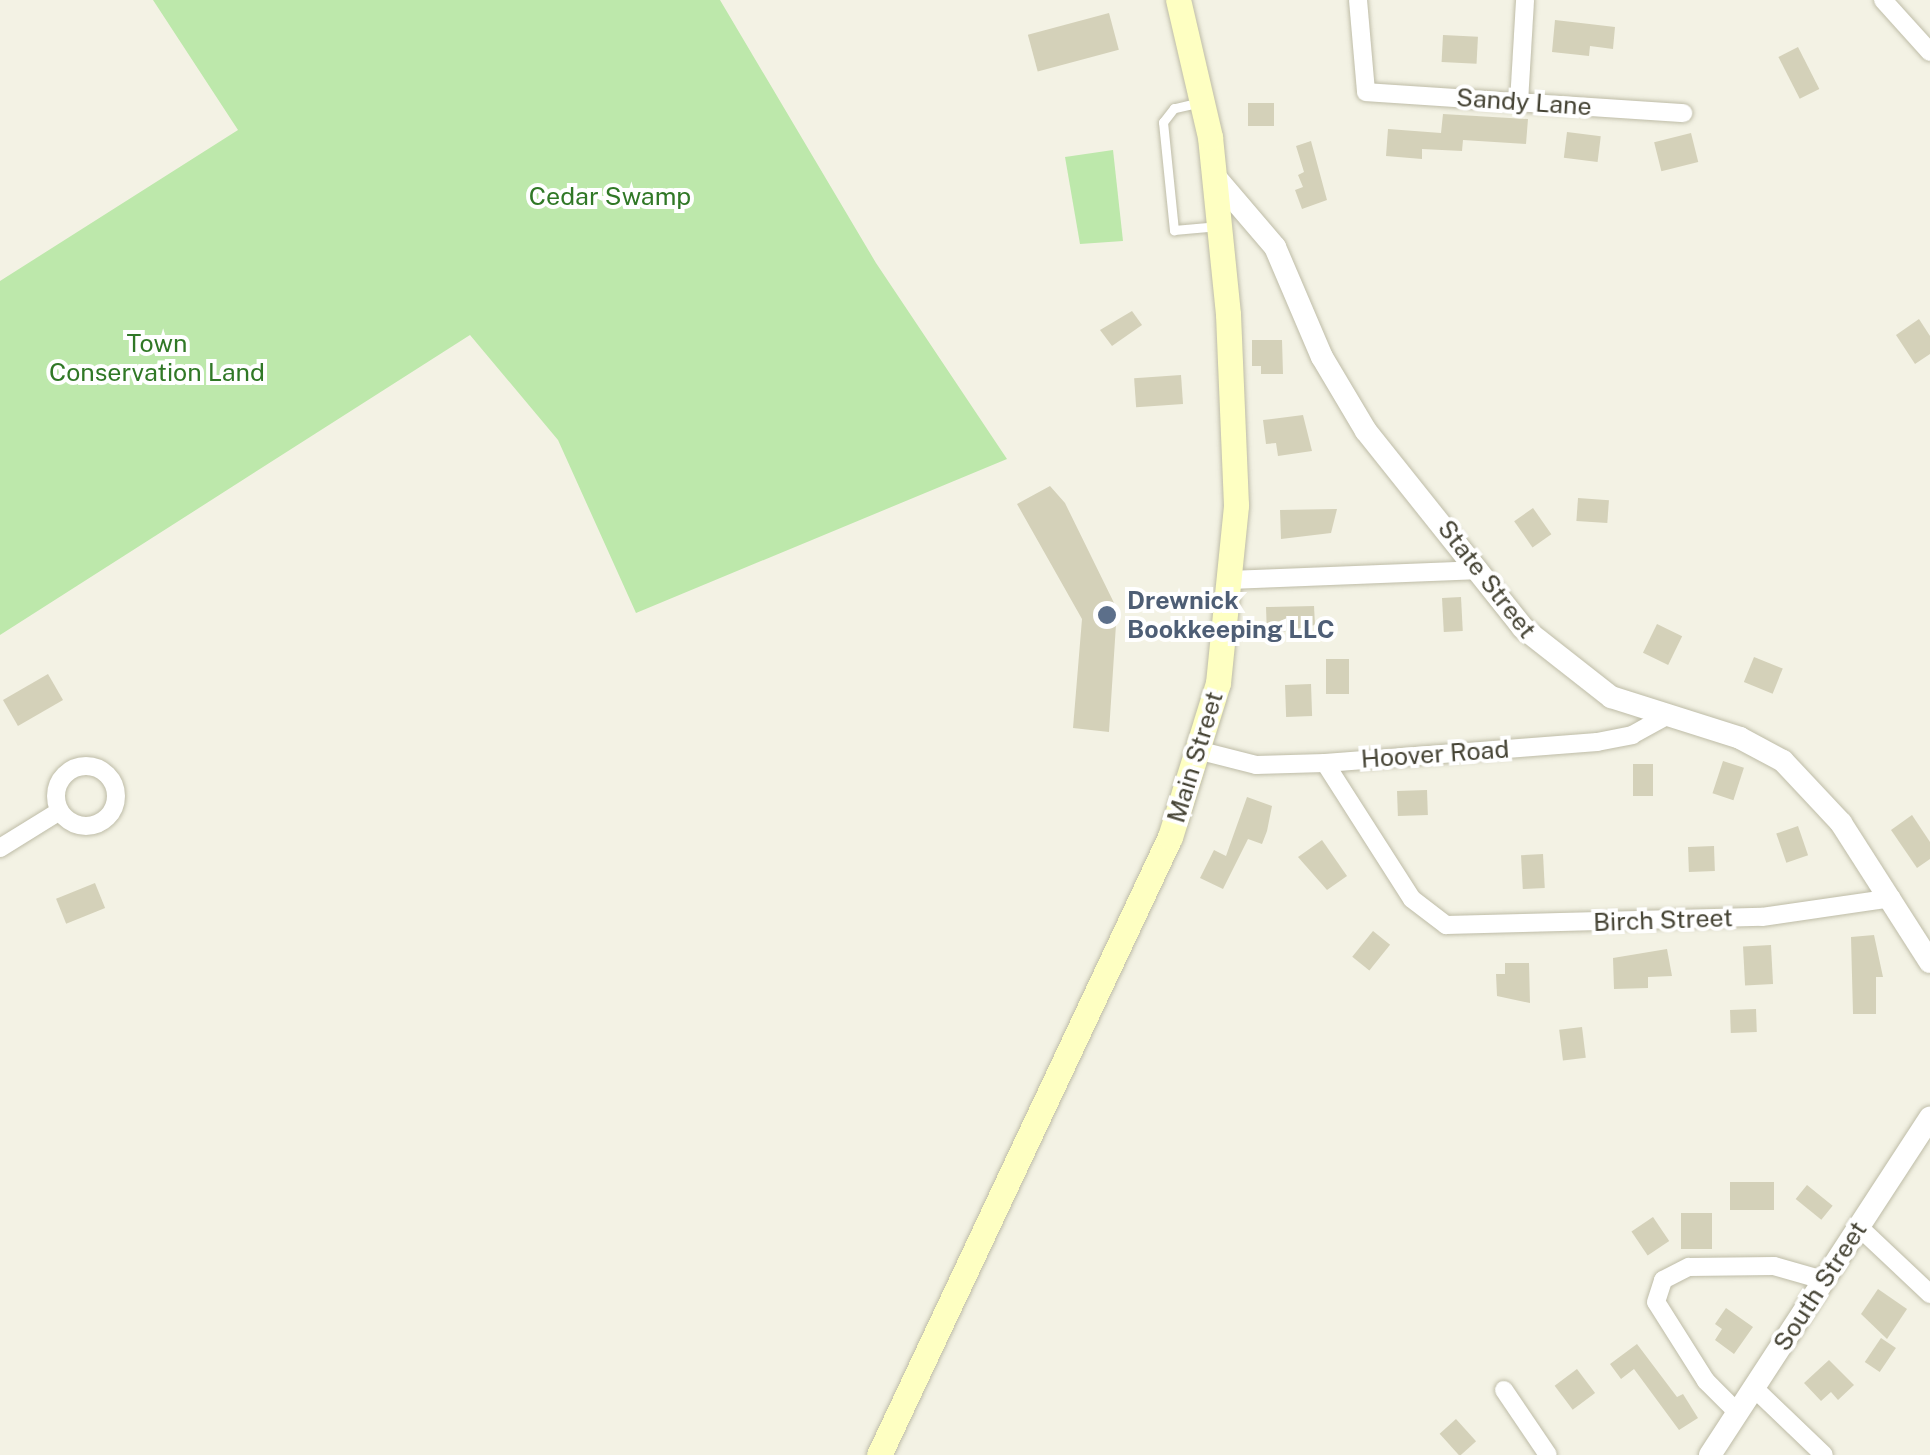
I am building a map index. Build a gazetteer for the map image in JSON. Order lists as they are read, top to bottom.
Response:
{
  "streets": {
    "main road": ["Main Street"],
    "street": [
      "Sandy Lane",
      "State Street",
      "Hoover Road",
      "Birch Street",
      "South Street"
    ]
  },
  "crossings": [
    ["State Street", "Hoover Road"],
    ["State Street", "Main Street"],
    ["State Street", "Birch Street"],
    ["Hoover Road", "Main Street"],
    ["Hoover Road", "Birch Street"]
  ],
  "parks": ["Cedar Swamp", "Town Conservation Land"],
  "places": ["Drewnick Bookkeeping LLC"]
}
